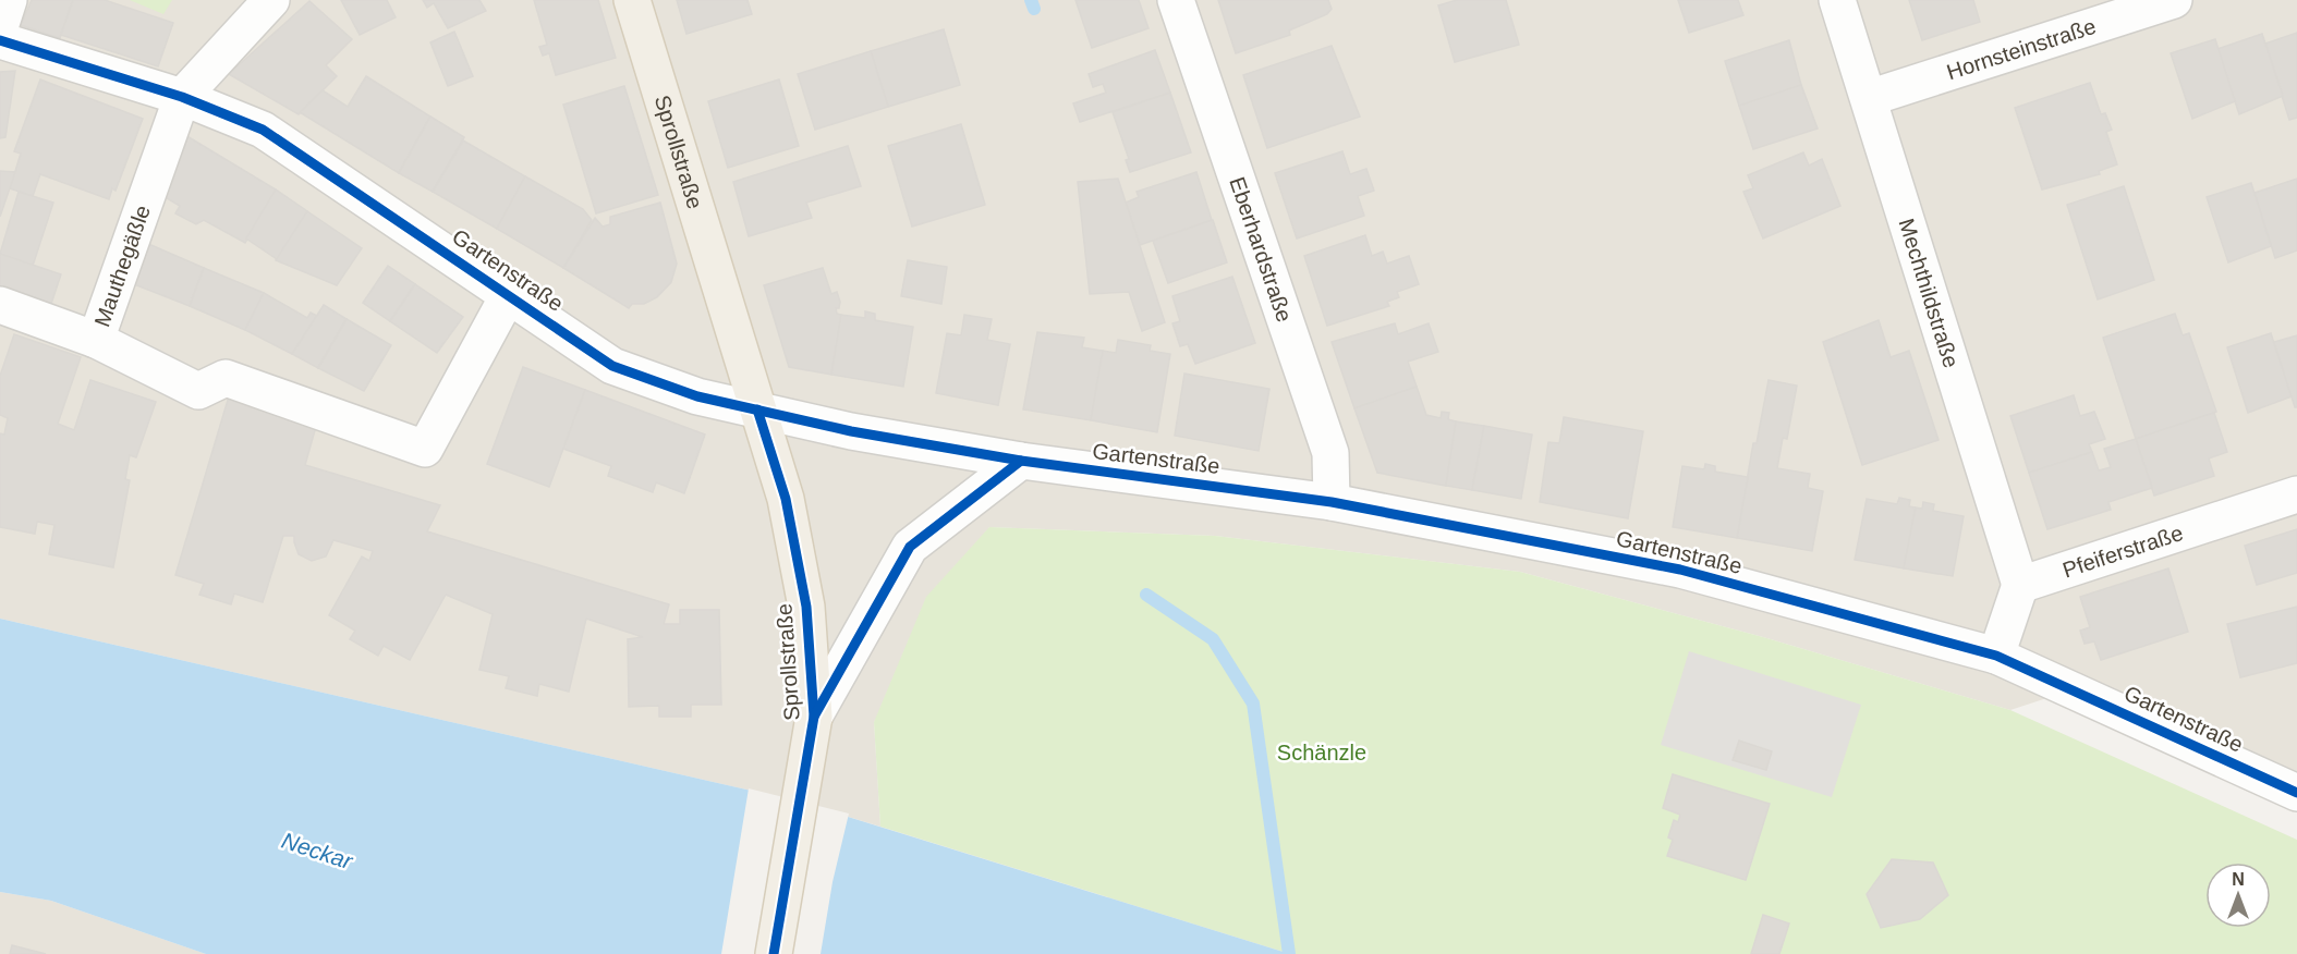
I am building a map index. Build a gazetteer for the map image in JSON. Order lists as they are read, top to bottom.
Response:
{
  "streets": {
    "main road": ["Sprollstraße"],
    "street": [
      "Hornsteinstraße",
      "Eberhardstraße",
      "Mauthegäßle",
      "Gartenstraße",
      "Mechthildstraße",
      "Pfeiferstraße"
    ]
  },
  "crossings": [
    ["Hornsteinstraße", "Mechthildstraße"],
    ["Sprollstraße", "Gartenstraße"],
    ["Eberhardstraße", "Gartenstraße"],
    ["Mauthegäßle", "Gartenstraße"],
    ["Mechthildstraße", "Pfeiferstraße"]
  ],
  "water": ["Neckar"],
  "parks": ["Schänzle"],
  "north": "top"
}
